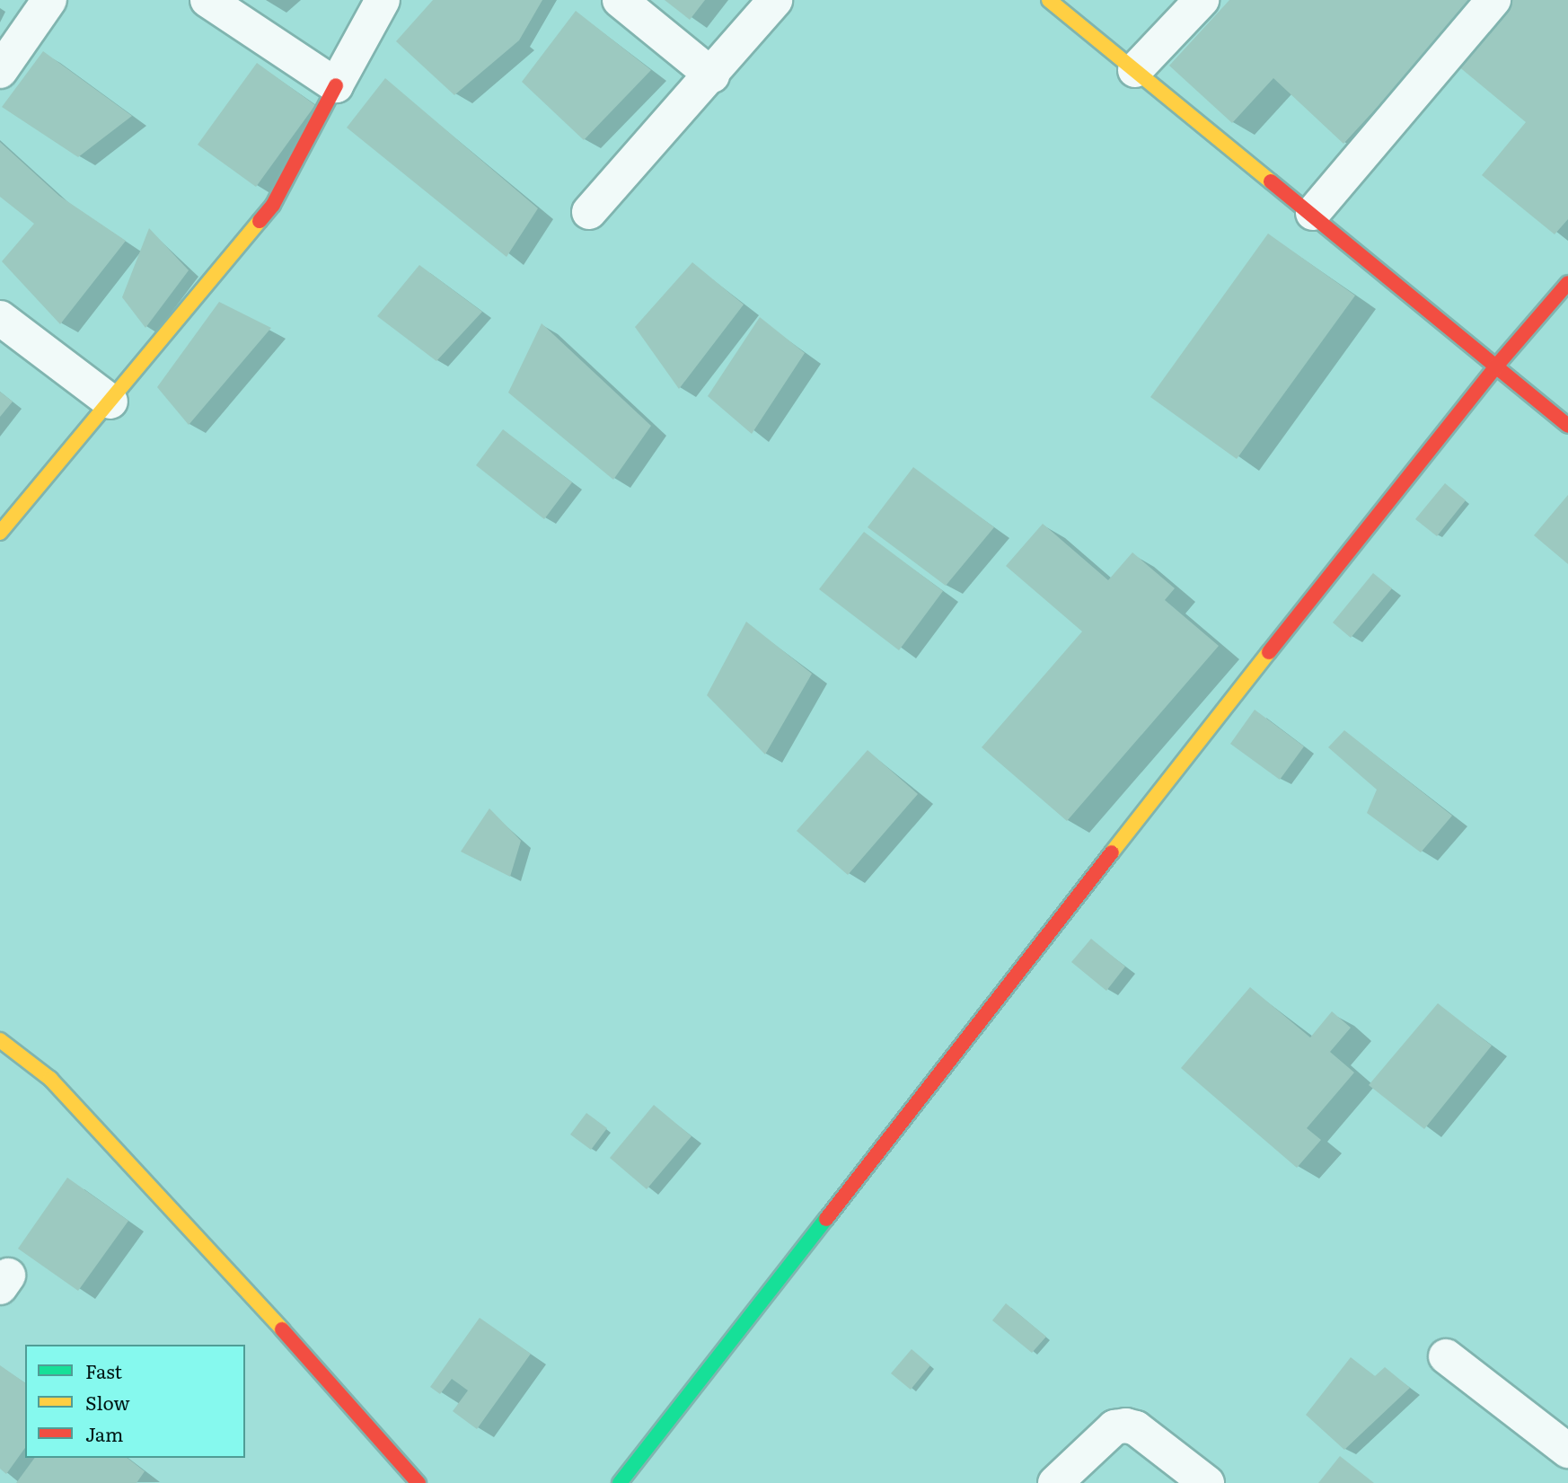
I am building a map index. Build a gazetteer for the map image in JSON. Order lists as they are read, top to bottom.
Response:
{
  "legend": ["Fast", "Slow", "Jam"]
}
